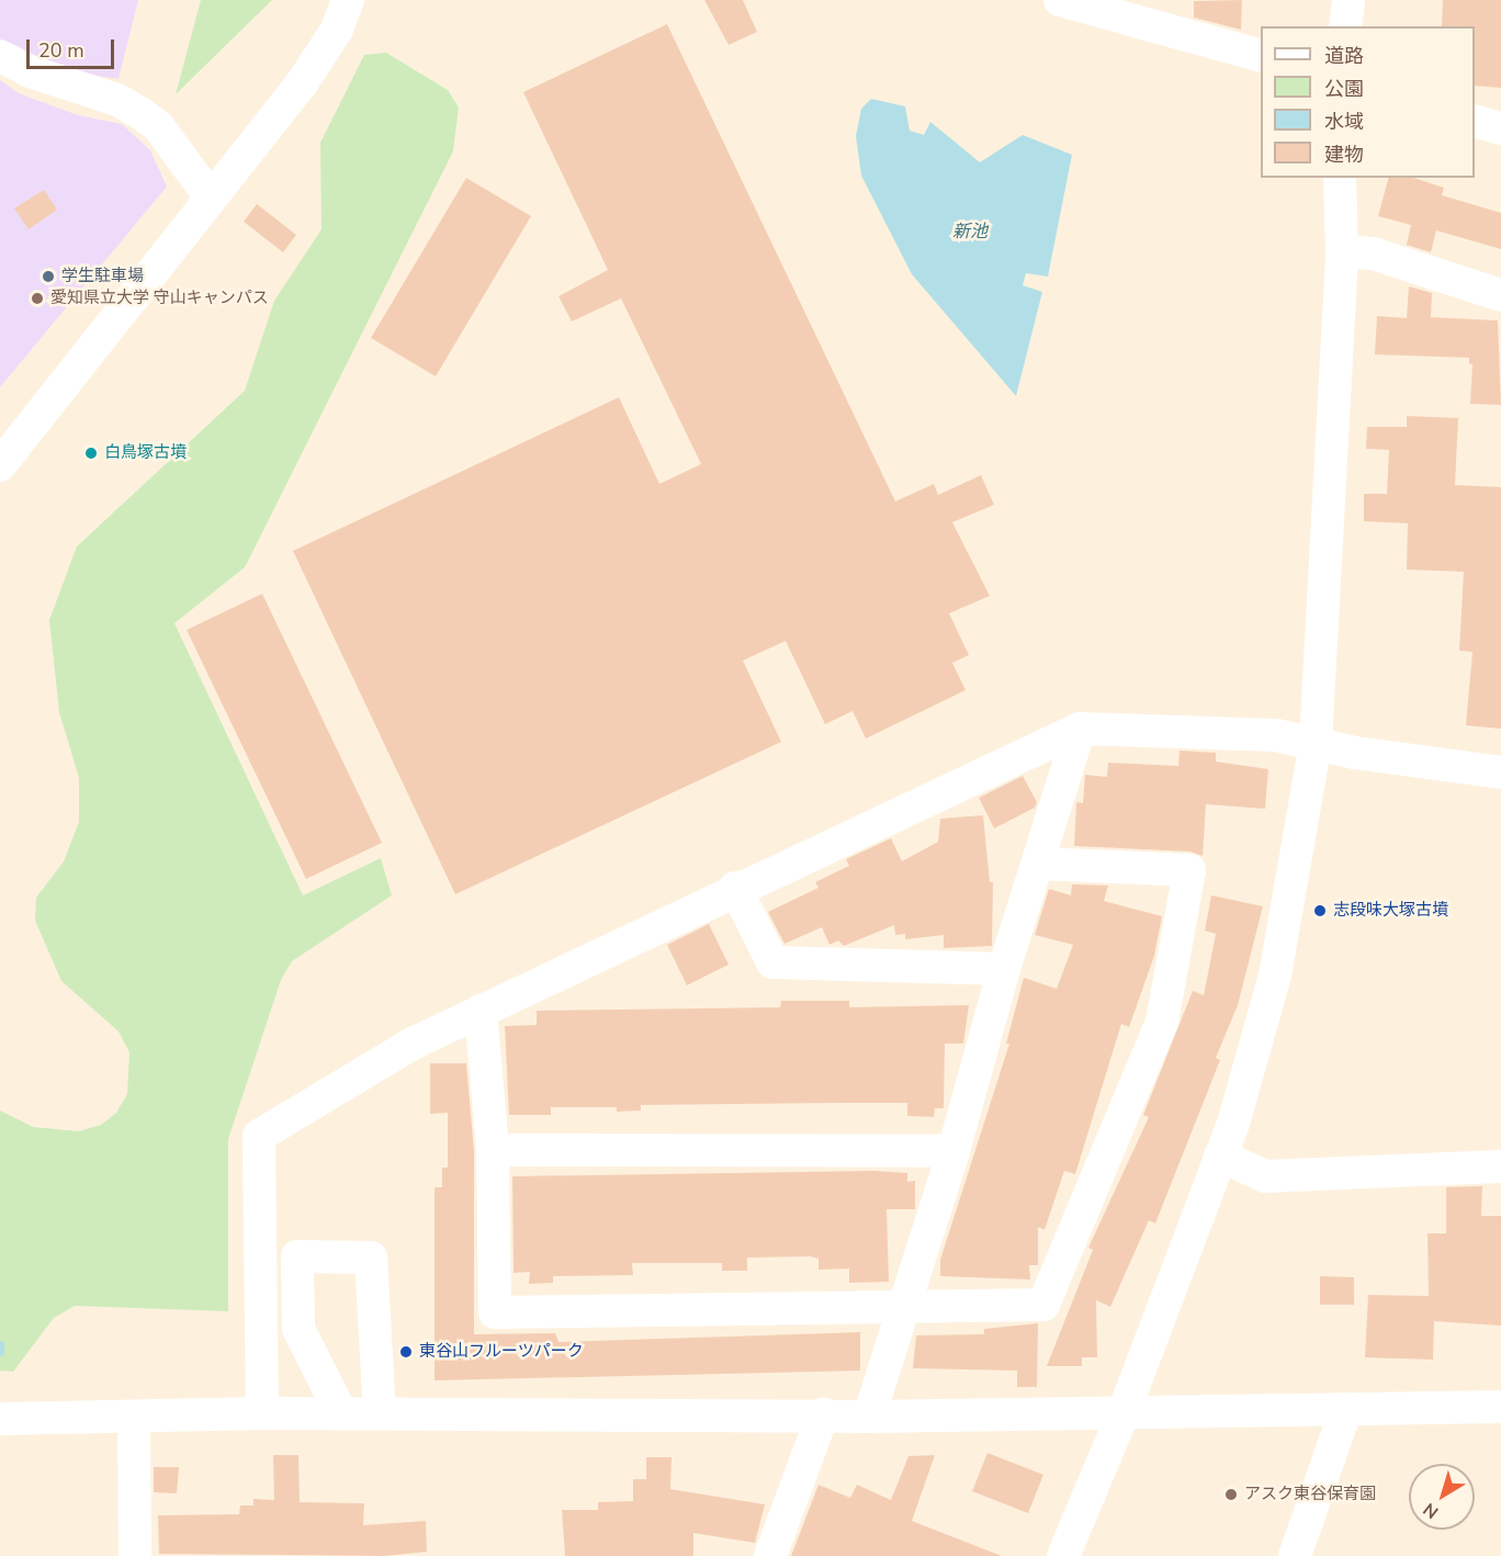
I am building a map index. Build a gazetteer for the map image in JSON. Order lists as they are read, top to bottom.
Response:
{
  "water": ["新池"],
  "places": [
    "学生駐車場",
    "愛知県立大学 守山キャンパス",
    "白鳥塚古墳",
    "志段味大塚古墳",
    "東谷山フルーツパーク",
    "アスク東谷保育園"
  ],
  "legend": [
    "道路",
    "公園",
    "水域",
    "建物"
  ],
  "scale_bar": "20 m",
  "north": "bottom left"
}
